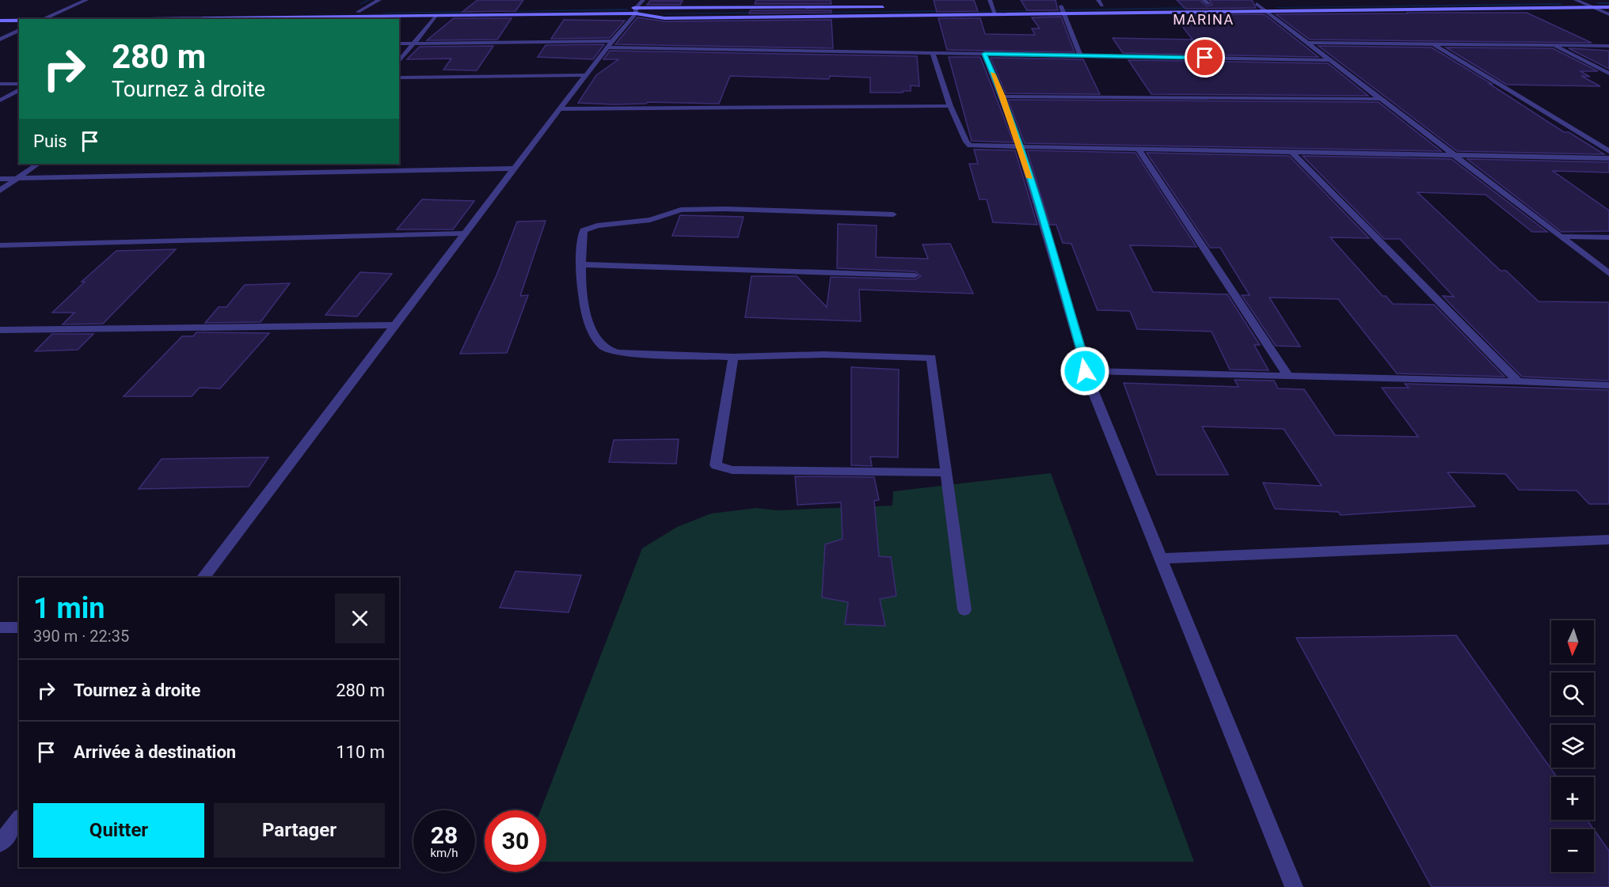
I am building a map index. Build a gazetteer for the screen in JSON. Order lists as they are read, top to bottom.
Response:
{
  "districts": ["MARINA"],
  "north": "bottom",
  "page": {
    "turn": ["280 m", "Tournez à droite"],
    "then": "Puis",
    "heading": ["1 min", "390 m · 22:35"],
    "map_buttons": ["+", "−"],
    "list": [
      {
        "name": "Tournez à droite",
        "value": "280 m"
      },
      {
        "name": "Arrivée à destination",
        "value": "110 m"
      }
    ],
    "buttons": ["Quitter", "Partager"],
    "speed": "28 km/h",
    "limit": "30"
  }
}
